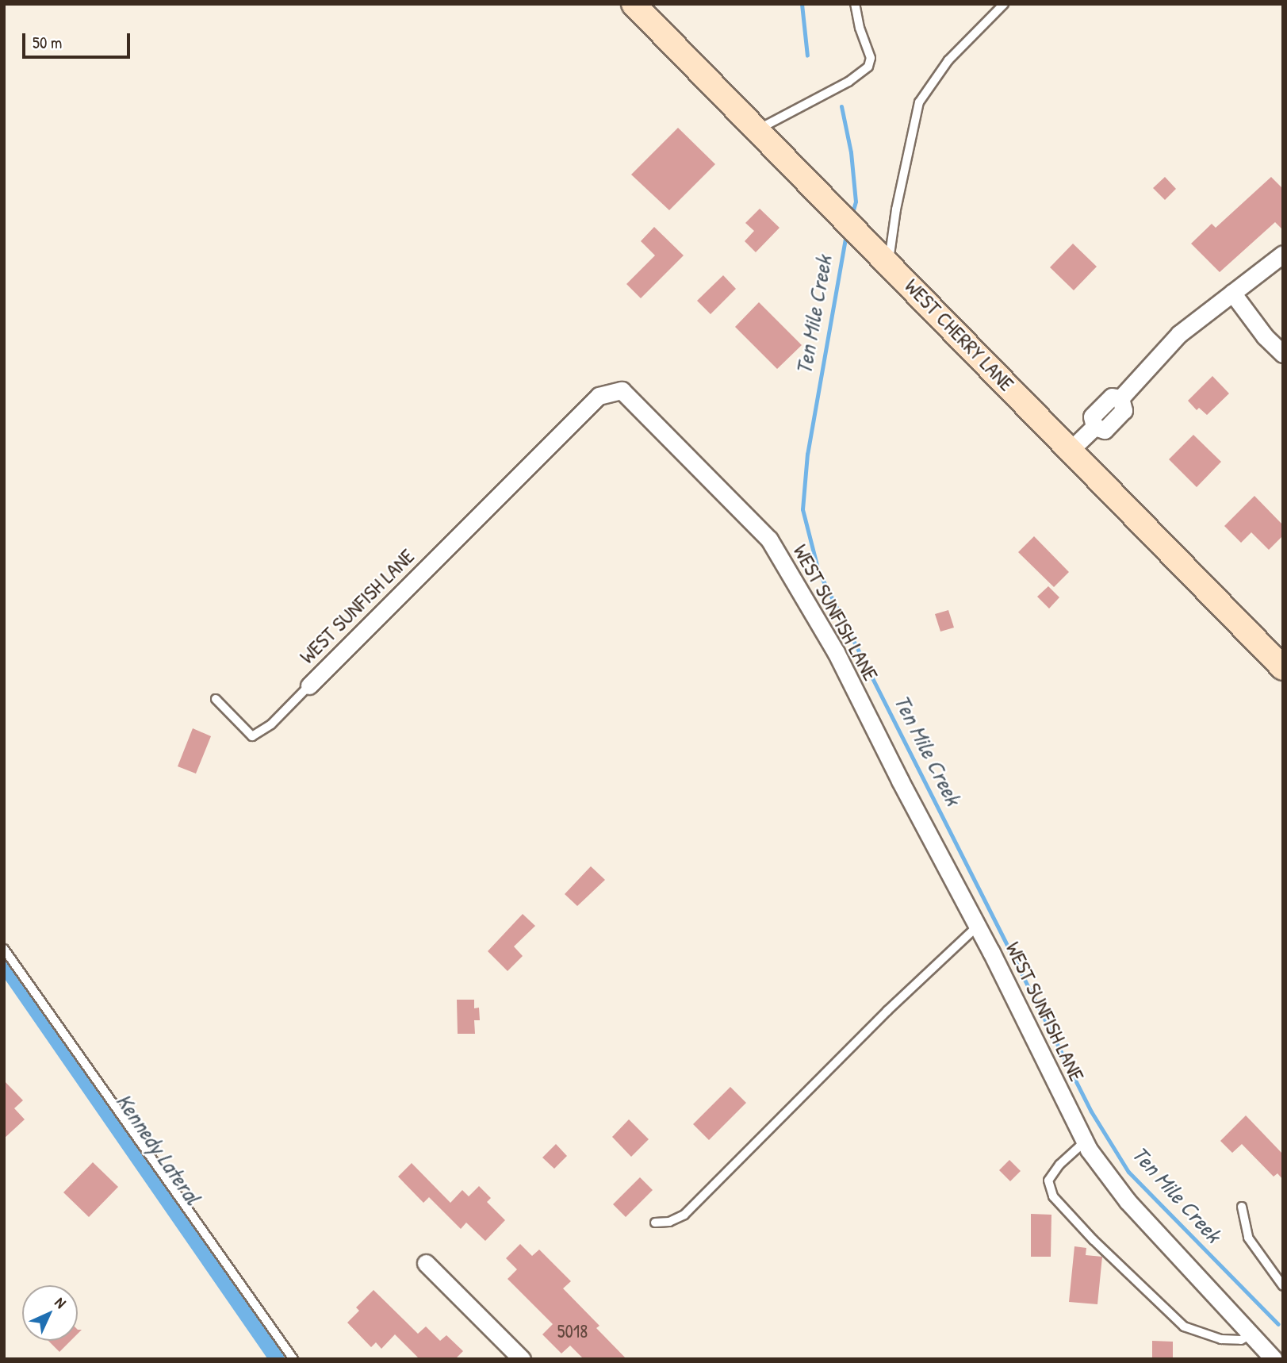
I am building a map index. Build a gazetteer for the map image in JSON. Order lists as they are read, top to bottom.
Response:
{
  "streets": {
    "main road": ["WEST CHERRY LANE"],
    "street": ["WEST SUNFISH LANE"]
  },
  "water": ["Ten Mile Creek", "Kennedy Lateral"],
  "house_numbers": ["5018"],
  "scale_bar": "50 m",
  "north": "top right"
}
